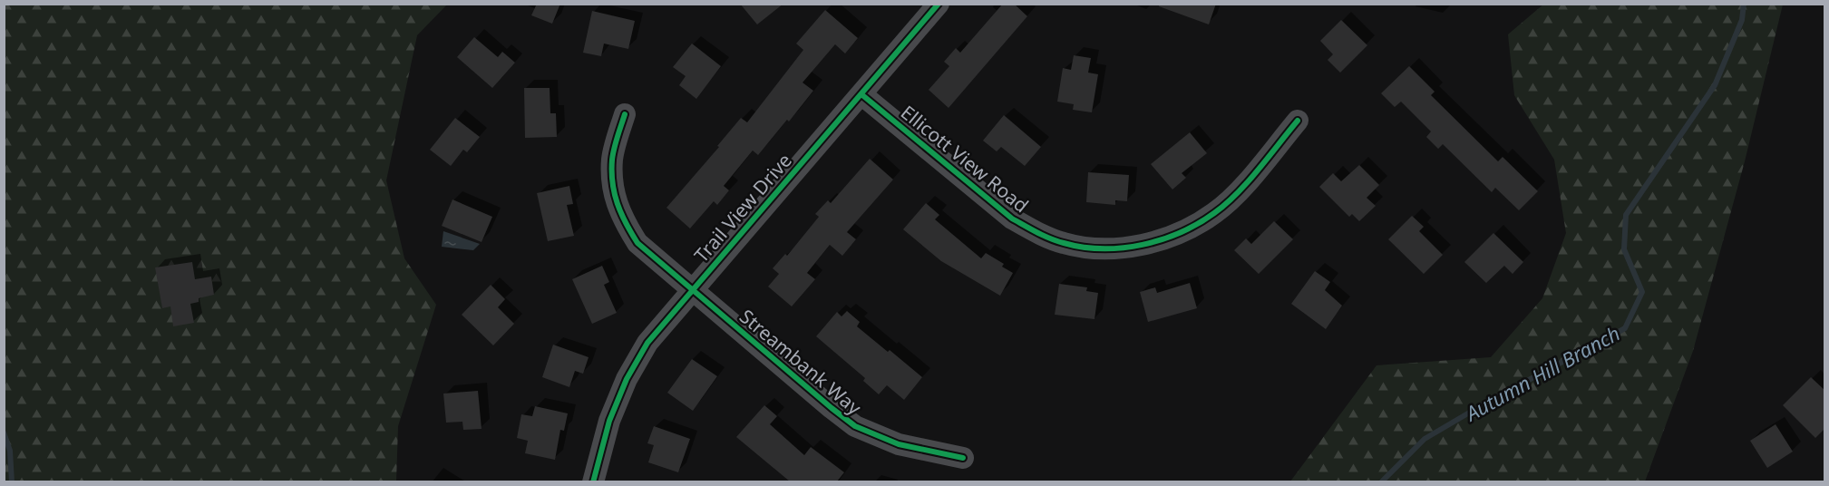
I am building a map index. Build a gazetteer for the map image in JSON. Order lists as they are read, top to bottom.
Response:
{
  "streets": {
    "street": ["Ellicott View Road", "Trail View Drive", "Streambank Way"]
  },
  "crossings": [
    ["Ellicott View Road", "Trail View Drive"],
    ["Trail View Drive", "Streambank Way"]
  ],
  "water": ["Autumn Hill Branch"]
}
